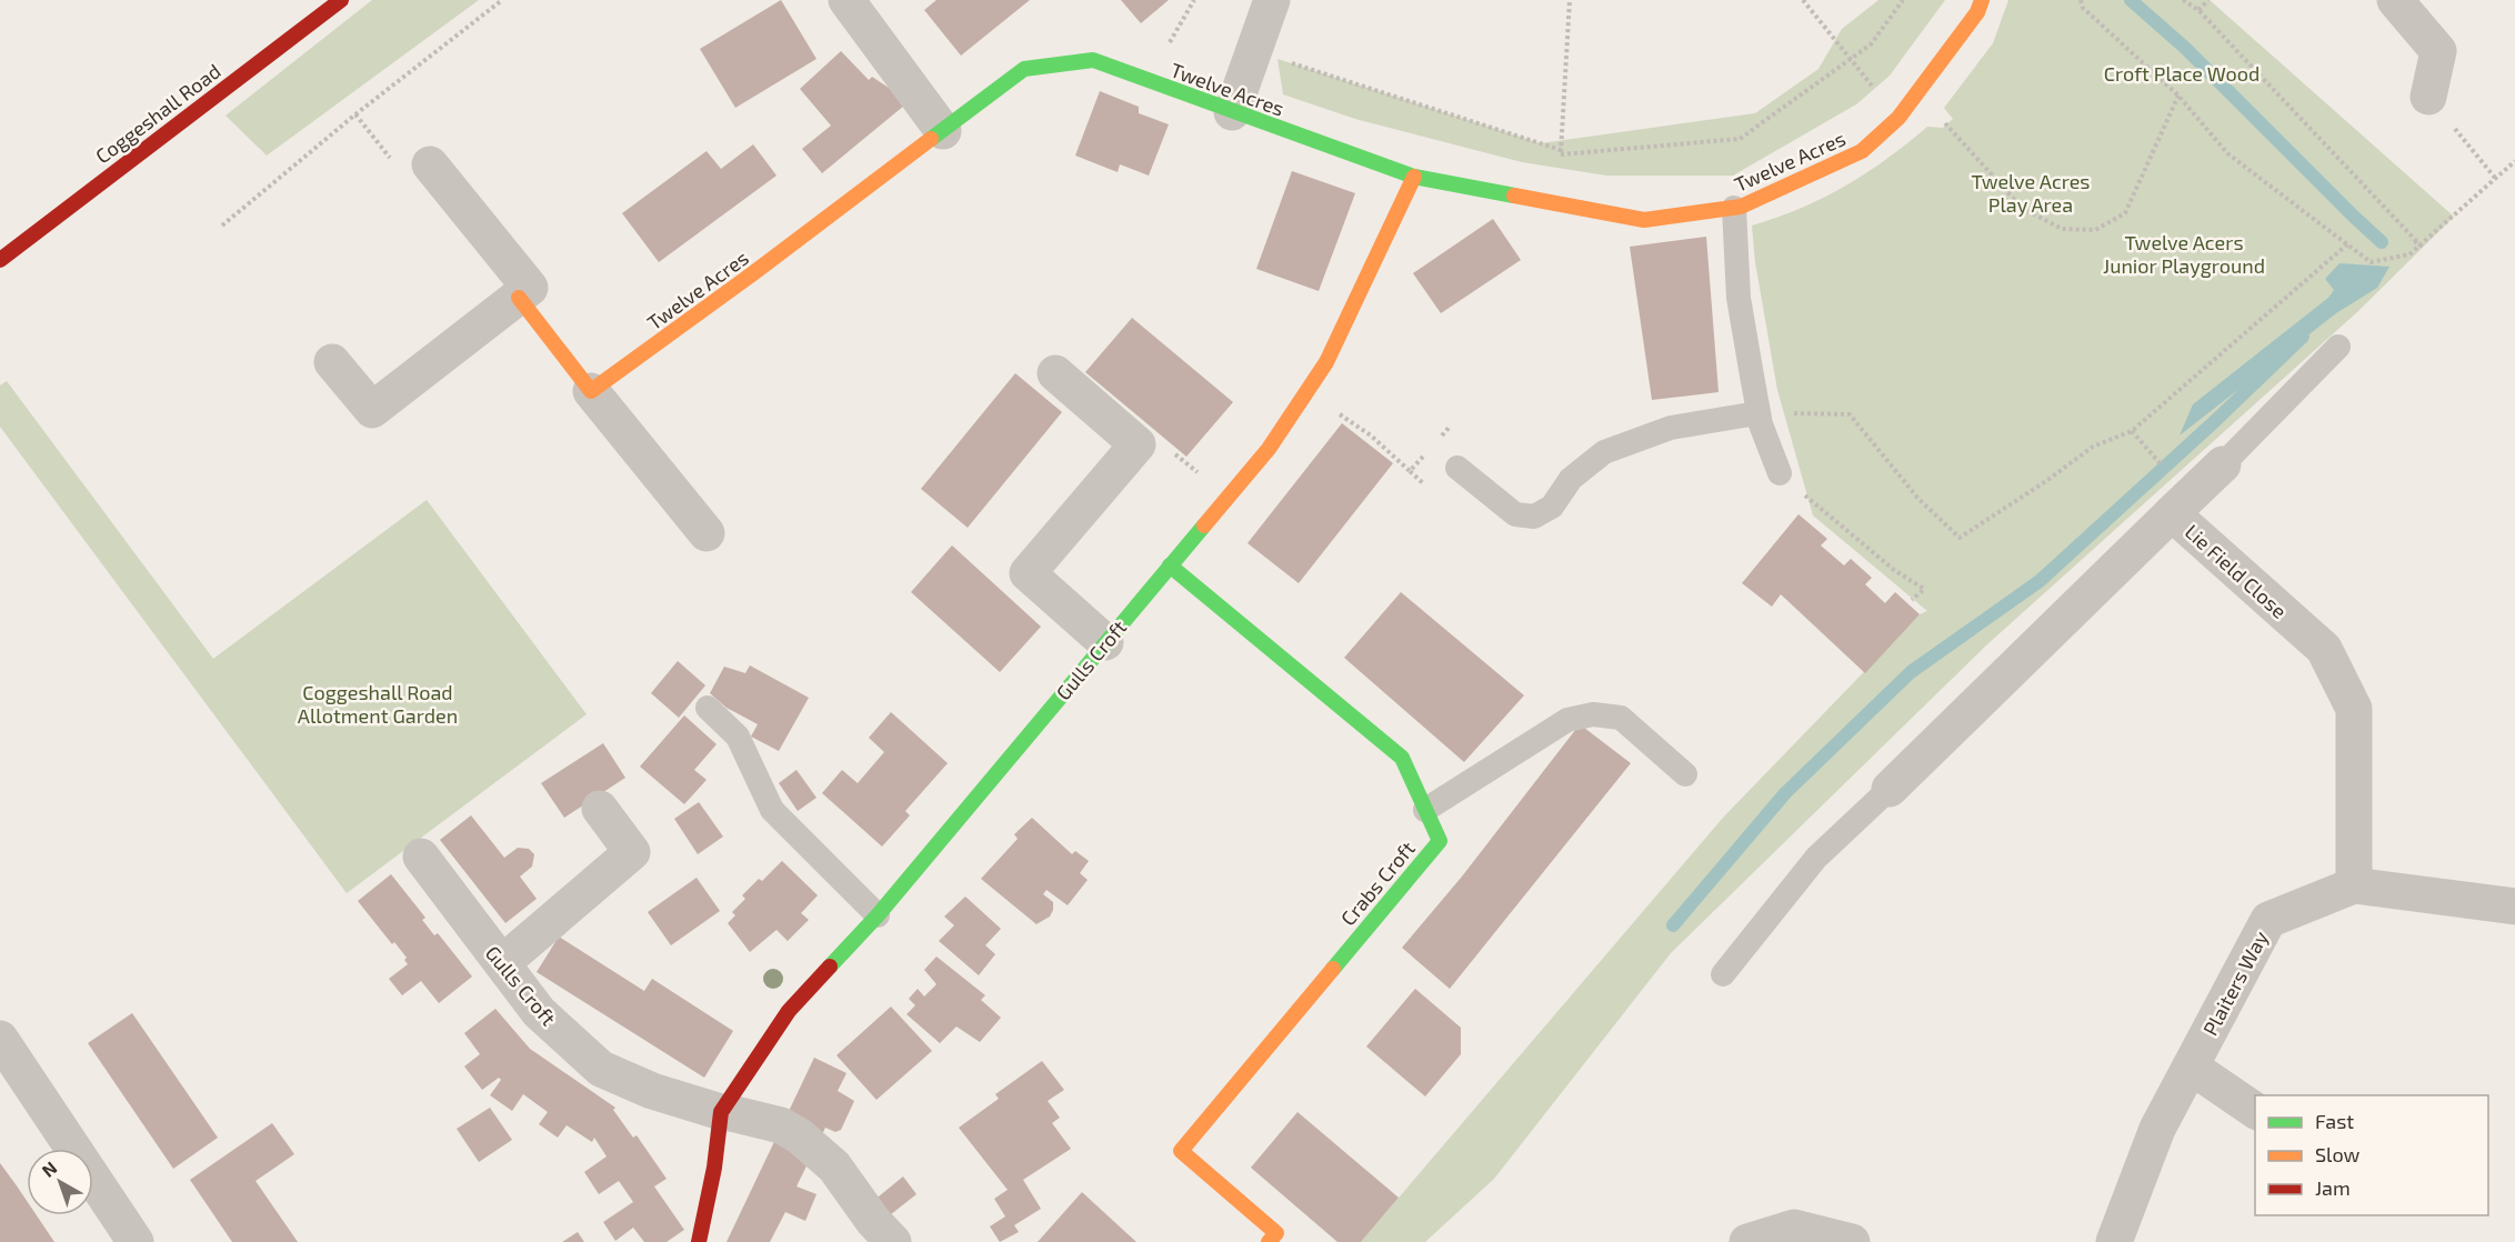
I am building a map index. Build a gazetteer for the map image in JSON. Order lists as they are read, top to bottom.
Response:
{
  "streets": {
    "street": [
      "Twelve Acres",
      "Coggeshall Road",
      "Lie Field Close",
      "Gulls Croft",
      "Crabs Croft",
      "Plaiters Way"
    ]
  },
  "crossings": [
    ["Twelve Acres", "Gulls Croft"],
    ["Lie Field Close", "Plaiters Way"],
    ["Gulls Croft", "Crabs Croft"]
  ],
  "parks": [
    "Croft Place Wood",
    "Twelve Acres Play Area",
    "Twelve Acers Junior Playground",
    "Coggeshall Road Allotment Garden"
  ],
  "legend": ["Fast", "Slow", "Jam"],
  "north": "top left"
}
